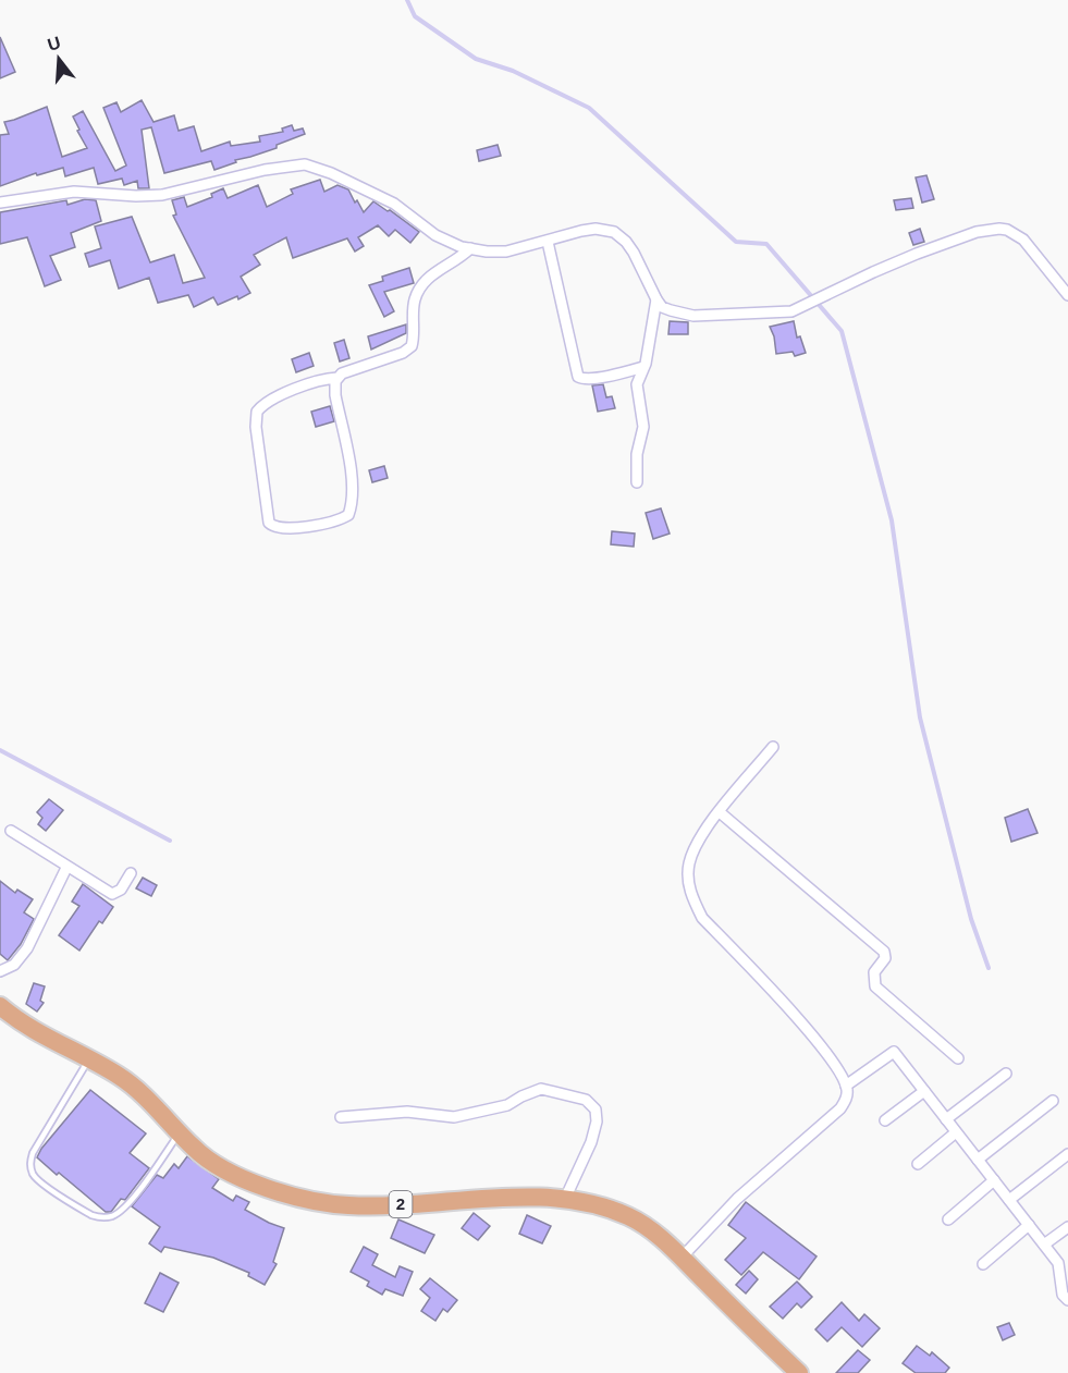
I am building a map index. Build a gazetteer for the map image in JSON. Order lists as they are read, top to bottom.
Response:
{
  "streets": {
    "highway": ["2"]
  },
  "north": "top"
}
